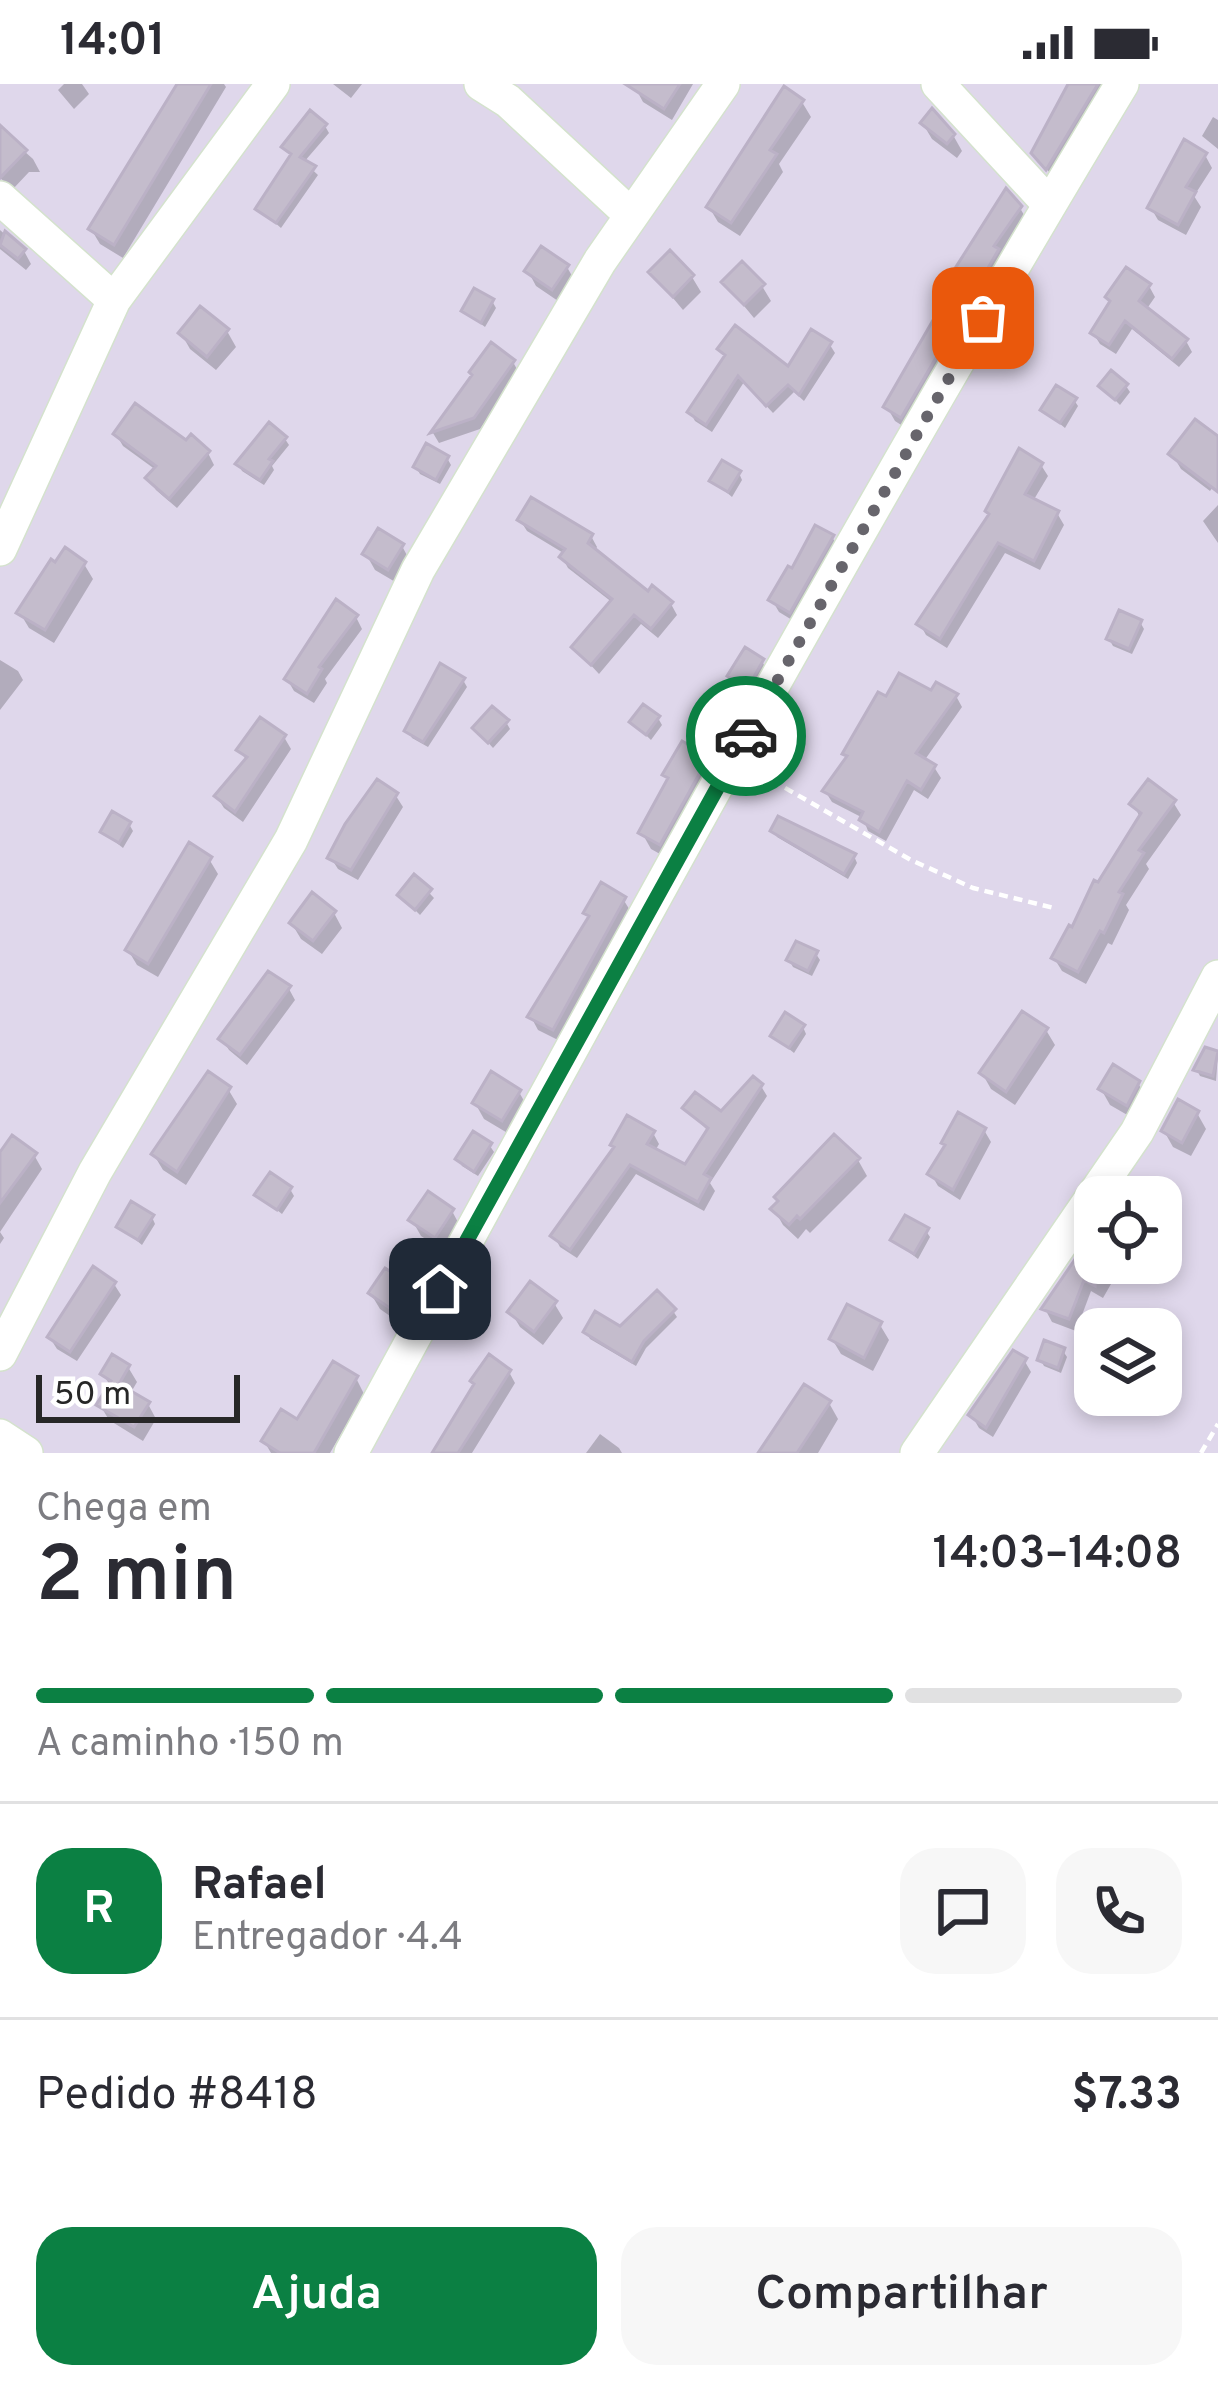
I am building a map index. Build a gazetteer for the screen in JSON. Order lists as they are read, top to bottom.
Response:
{
  "scale_bar": "50 m",
  "page": {
    "status": "14:01",
    "scale": "50 m",
    "heading": ["2 min", "Chega em", "14:03–14:08"],
    "panel": [
      "Rafael",
      "Entregador · 4.4",
      "Pedido #8418",
      "$7.33"
    ],
    "bar": "A caminho · 150 m",
    "round": "R",
    "buttons": ["Ajuda", "Compartilhar"]
  }
}
